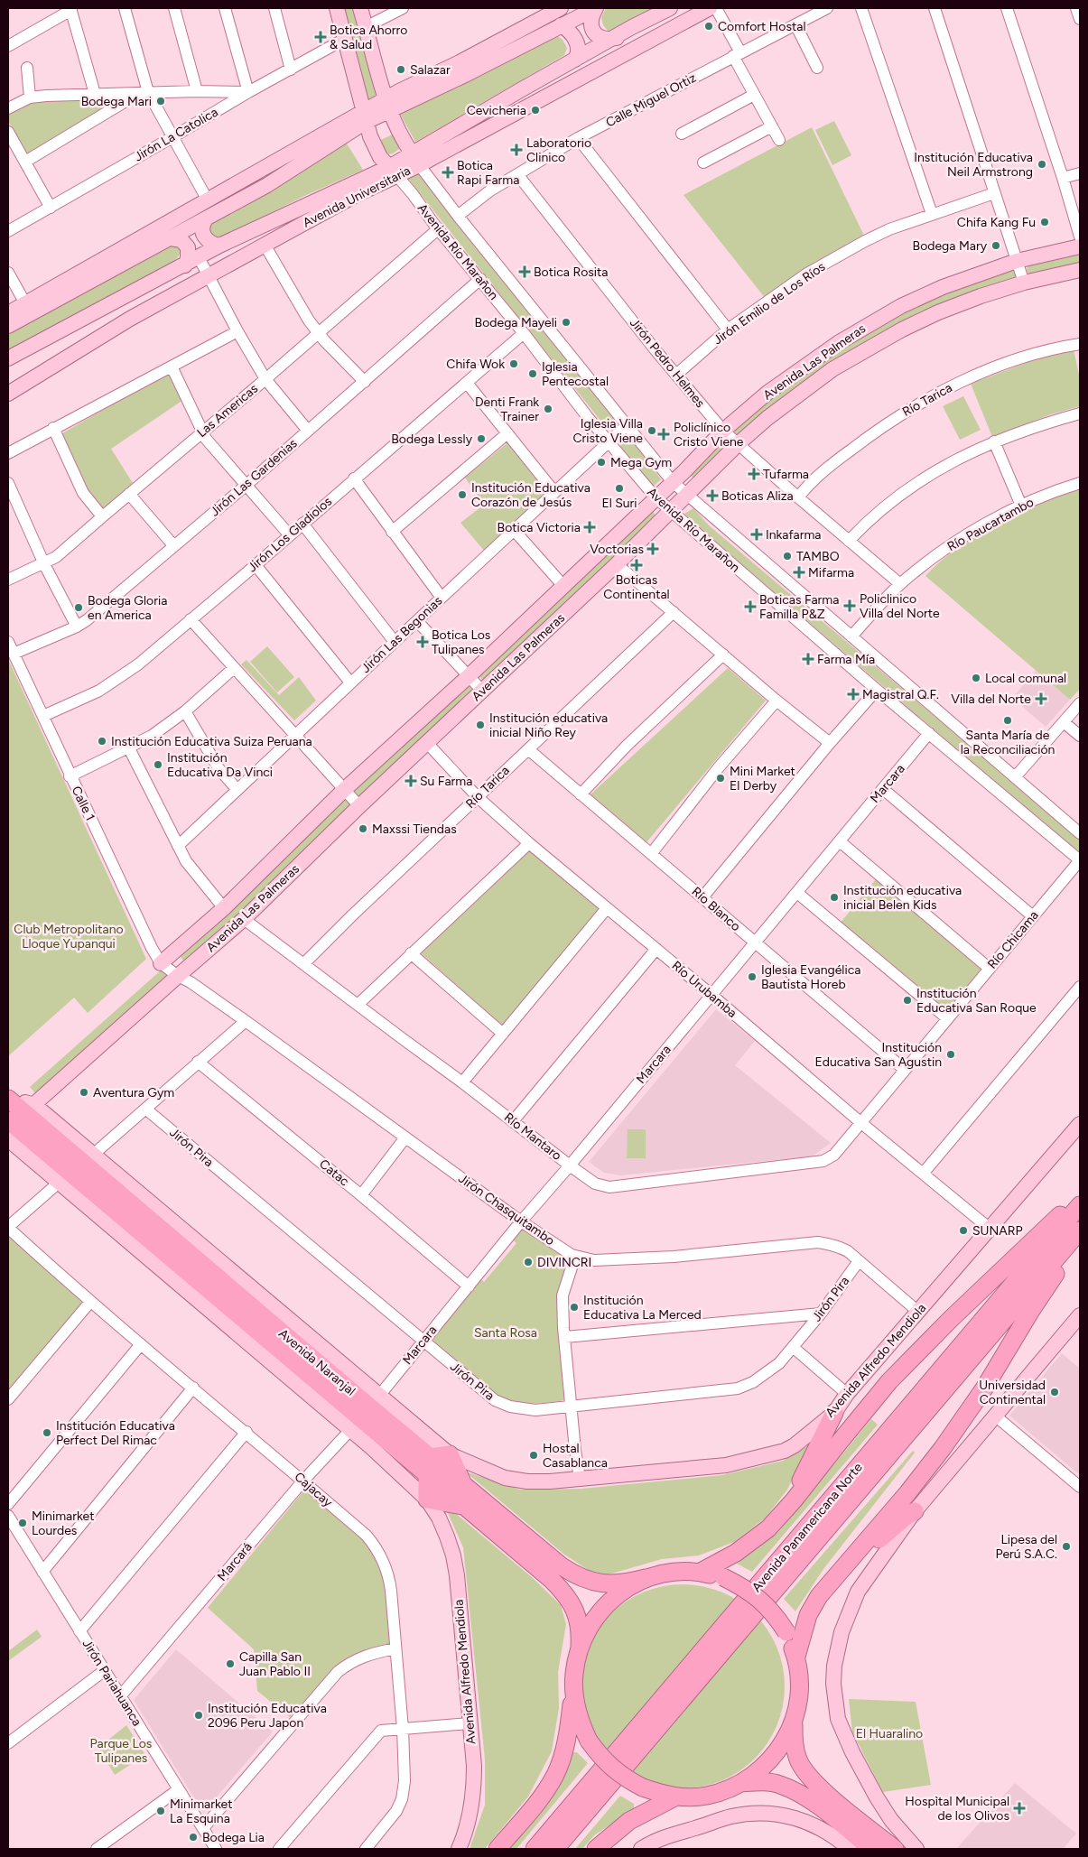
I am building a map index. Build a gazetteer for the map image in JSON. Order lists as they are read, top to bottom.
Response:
{
  "streets": {
    "highway": ["Avenida Naranjal", "Avenida Panamericana Norte"],
    "main road": [
      "Avenida Universitaria",
      "Avenida Río Marañon",
      "Avenida Las Palmeras",
      "Avenida Alfredo Mendiola"
    ],
    "street": [
      "Calle Miguel Ortiz",
      "Jirón La Catolica",
      "Jirón Emilio de Los Ríos",
      "Jirón Pedro Helmes",
      "Río Tarica",
      "Las Americas",
      "Jirón Las Gardenias",
      "Río Paucartambo",
      "Jirón Los Gladiolos",
      "Jirón Las Begonias",
      "Marcara",
      "Calle 1",
      "Río Blanco",
      "Río Chicama",
      "Río Urubamba",
      "Río Mantaro",
      "Jirón Pira",
      "Catac",
      "Jirón Chasquitambo",
      "Cajacay",
      "Marcará",
      "Jirón Pariahuanca"
    ]
  },
  "crossings": [
    ["Calle Miguel Ortiz", "Avenida Río Marañon"],
    ["Calle Miguel Ortiz", "Jirón Pedro Helmes"],
    ["Jirón La Catolica", "Avenida Río Marañon"],
    ["Avenida Universitaria", "Avenida Río Marañon"],
    ["Avenida Río Marañon", "Avenida Las Palmeras"],
    ["Avenida Río Marañon", "Las Americas"],
    ["Avenida Río Marañon", "Jirón Las Gardenias"],
    ["Avenida Río Marañon", "Río Paucartambo"],
    ["Avenida Río Marañon", "Jirón Los Gladiolos"],
    ["Avenida Río Marañon", "Jirón Las Begonias"],
    ["Avenida Río Marañon", "Marcara"],
    ["Avenida Río Marañon", "Río Chicama"],
    ["Jirón Emilio de Los Ríos", "Jirón Pedro Helmes"],
    ["Avenida Las Palmeras", "Jirón Pedro Helmes"],
    ["Avenida Las Palmeras", "Calle 1"],
    ["Avenida Las Palmeras", "Río Urubamba"],
    ["Avenida Las Palmeras", "Río Mantaro"],
    ["Avenida Las Palmeras", "Jirón Chasquitambo"],
    ["Avenida Las Palmeras", "Avenida Naranjal"],
    ["Jirón Pedro Helmes", "Río Tarica"],
    ["Jirón Pedro Helmes", "Río Paucartambo"],
    ["Río Tarica", "Río Blanco"],
    ["Río Tarica", "Río Urubamba"],
    ["Río Tarica", "Río Mantaro"],
    ["Jirón Las Gardenias", "Calle 1"],
    ["Jirón Los Gladiolos", "Calle 1"],
    ["Marcara", "Río Blanco"],
    ["Marcara", "Río Urubamba"],
    ["Marcara", "Río Mantaro"],
    ["Marcara", "Jirón Pira"],
    ["Marcara", "Catac"],
    ["Marcara", "Jirón Chasquitambo"],
    ["Marcara", "Avenida Naranjal"],
    ["Calle 1", "Jirón Chasquitambo"],
    ["Río Blanco", "Río Chicama"],
    ["Río Chicama", "Río Urubamba"],
    ["Río Chicama", "Río Mantaro"],
    ["Río Urubamba", "Río Mantaro"],
    ["Río Urubamba", "Avenida Alfredo Mendiola"],
    ["Jirón Pira", "Jirón Chasquitambo"],
    ["Jirón Chasquitambo", "Avenida Alfredo Mendiola"],
    ["Avenida Alfredo Mendiola", "Avenida Naranjal"],
    ["Cajacay", "Marcará"],
    ["Marcará", "Jirón Pariahuanca"]
  ],
  "parks": [
    "Club Metropolitano Lloque Yupanqui",
    "Santa Rosa",
    "El Huaralino",
    "Parque Los Tulipanes"
  ],
  "places": {
    "other": [
      "Comfort Hostal",
      "Salazar",
      "Bodega Mari",
      "Cevicheria",
      "Institución Educativa Neil Armstrong",
      "Chifa Kang Fu",
      "Bodega Mary",
      "Bodega Mayeli",
      "Chifa Wok",
      "Iglesia Pentecostal",
      "Denti Frank Trainer",
      "Iglesia Villa Cristo Viene",
      "Bodega Lessly",
      "Mega Gym",
      "El Suri",
      "Institución Educativa Corazón de Jesús",
      "TAMBO",
      "Bodega Gloria en America",
      "Local comunal",
      "Santa María de la Reconciliación",
      "Institución educativa inicial Niño Rey",
      "Institución Educativa Suiza Peruana",
      "Institución Educativa Da Vinci",
      "Mini Market El Derby",
      "Maxssi Tiendas",
      "Institución educativa inicial Belen Kids",
      "Iglesia Evangélica Bautista Horeb",
      "Institución Educativa San Roque",
      "Institución Educativa San Agustin",
      "Aventura Gym",
      "SUNARP",
      "DIVINCRI",
      "Institución Educativa La Merced",
      "Universidad Continental",
      "Institución Educativa Perfect Del Rimac",
      "Hostal Casablanca",
      "Minimarket Lourdes",
      "Lipesa del Perú S.A.C.",
      "Capilla San Juan Pablo II",
      "Institución Educativa 2096 Peru Japon",
      "Minimarket La Esquina",
      "Bodega Lia"
    ],
    "health": [
      "Botica Ahorro & Salud",
      "Laboratorio Clinico",
      "Botica Rapi Farma",
      "Botica Rosita",
      "Policlínico Cristo Viene",
      "Tufarma",
      "Boticas Aliza",
      "Botica Victoria",
      "Inkafarma",
      "Voctorias",
      "Boticas Continental",
      "Mifarma",
      "Policlinico Villa del Norte",
      "Boticas Farma Familla P&Z",
      "Botica Los Tulipanes",
      "Farma Mía",
      "Magistral Q.F.",
      "Villa del Norte",
      "Su Farma",
      "Hospìtal Municipal de los Olivos"
    ]
  }
}
